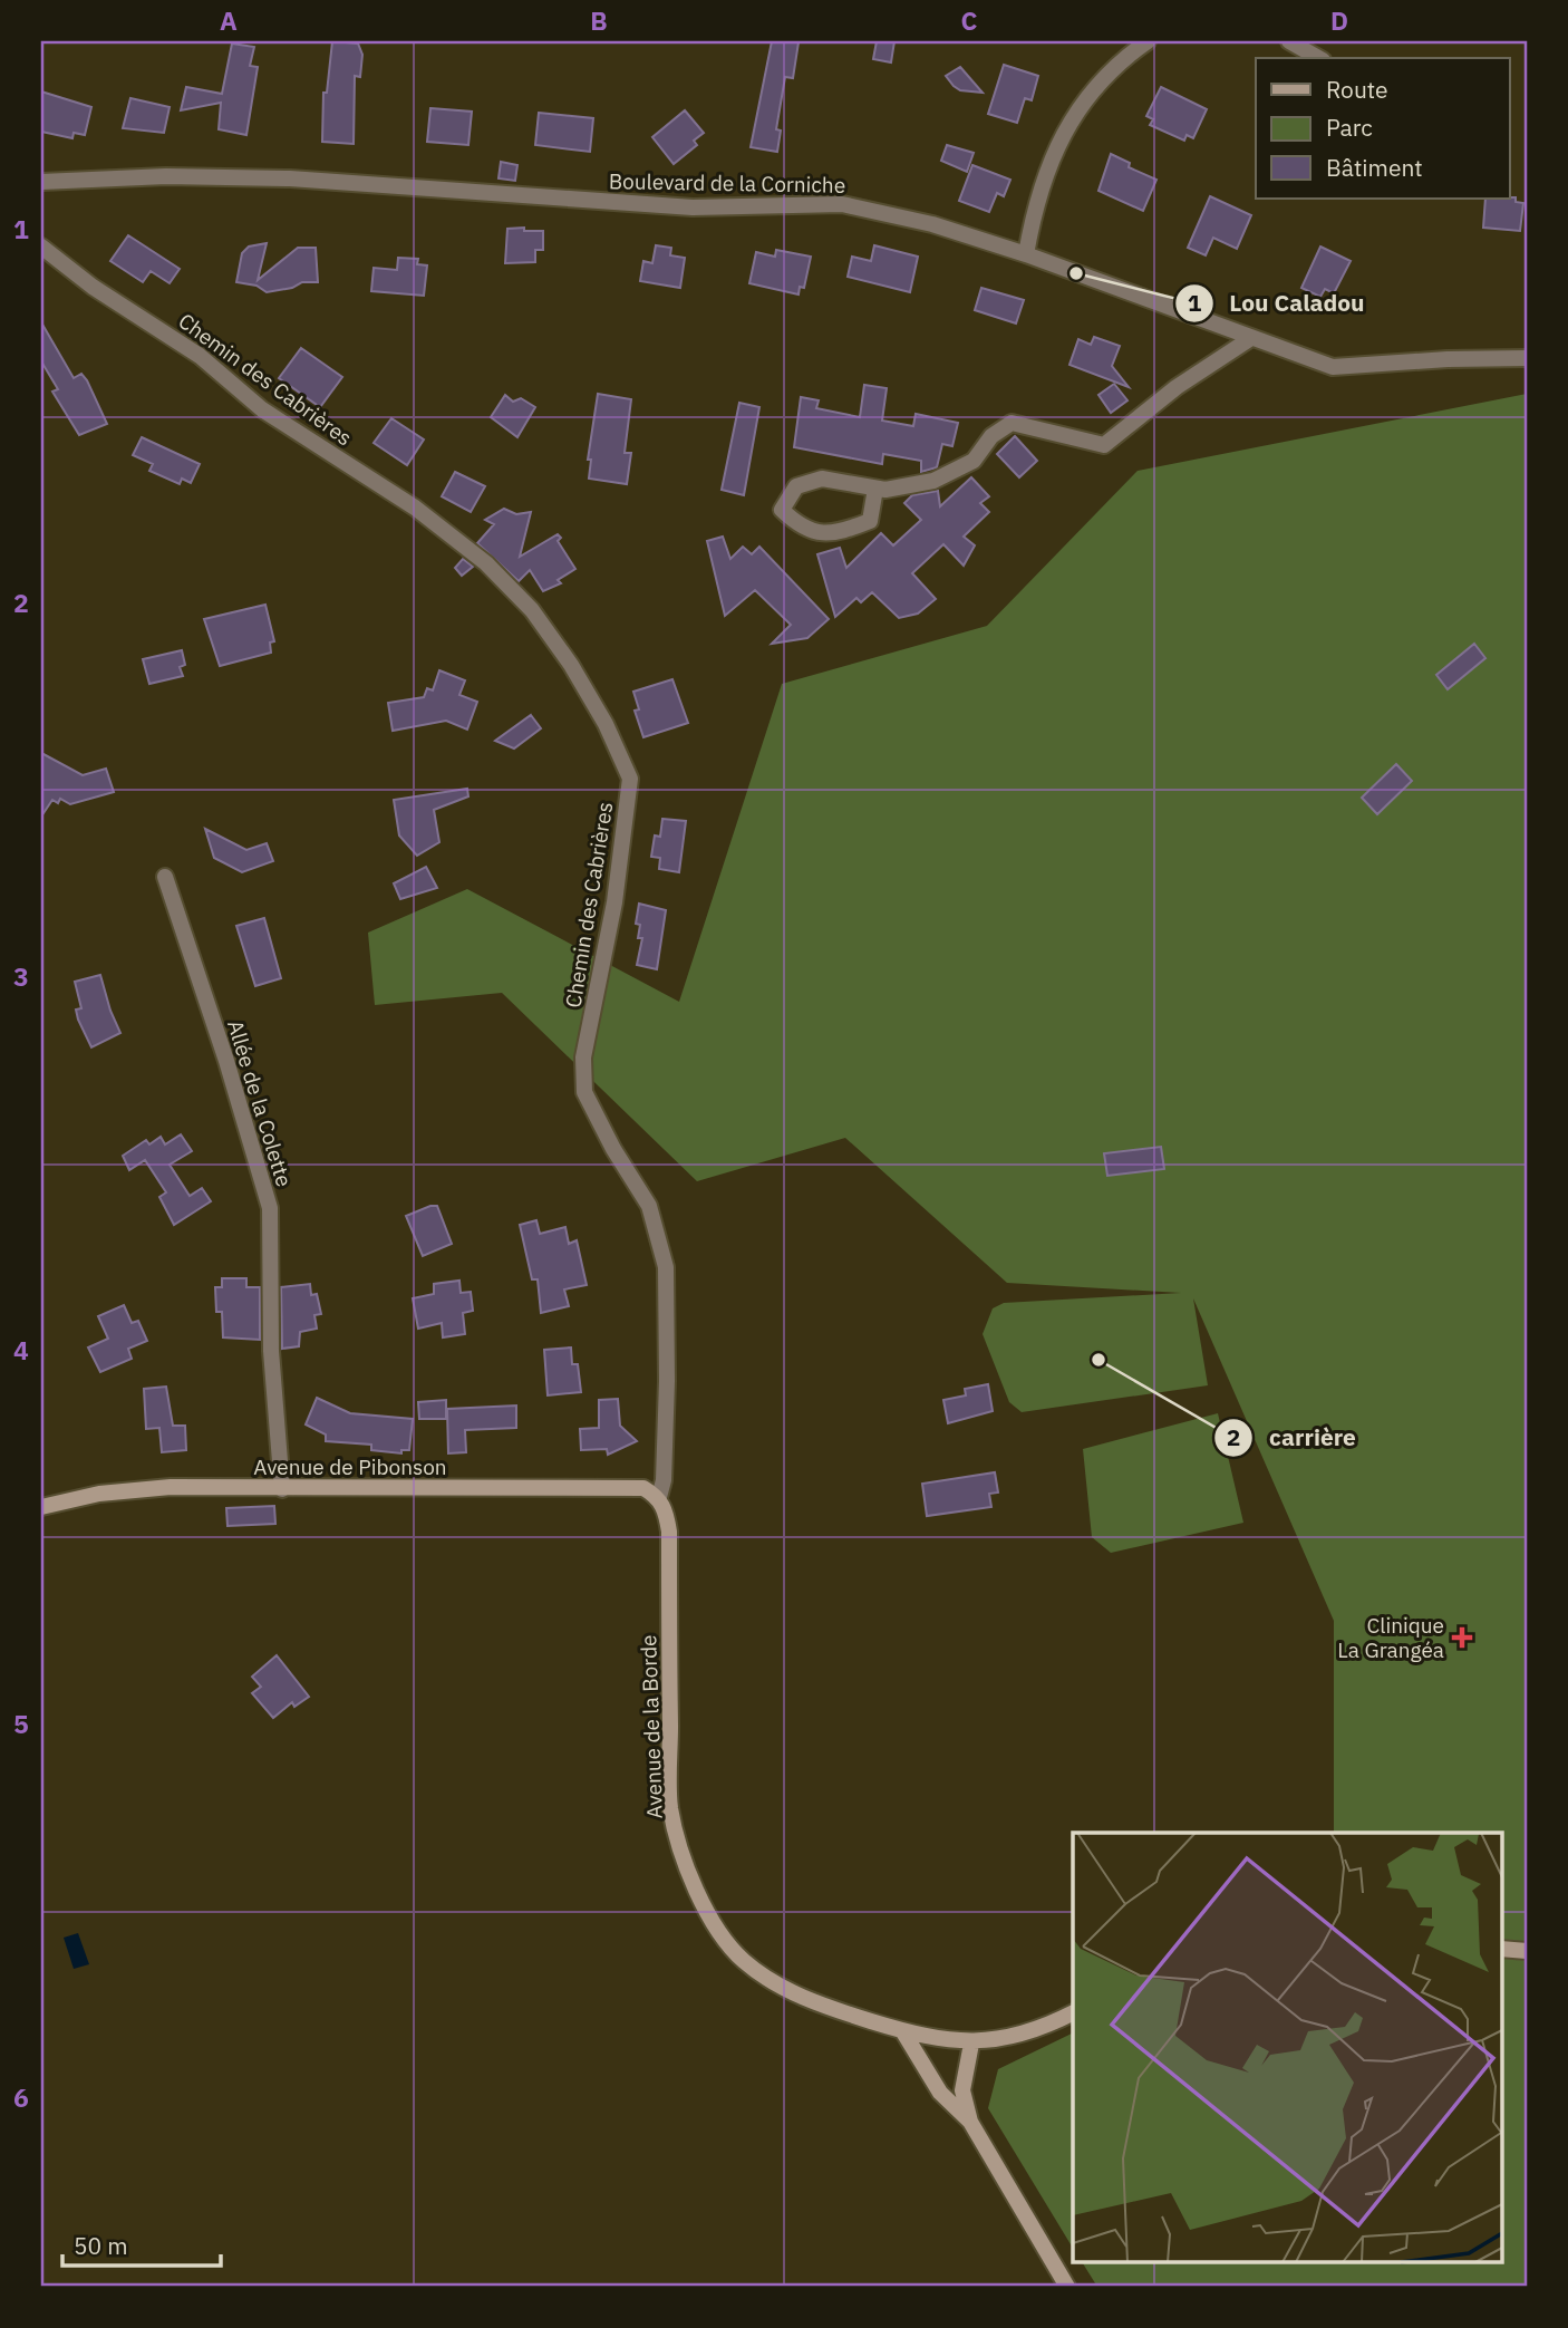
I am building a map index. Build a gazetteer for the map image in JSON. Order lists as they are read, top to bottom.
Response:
{
  "streets": {
    "street": [
      "Boulevard de la Corniche",
      "Chemin des Cabrières",
      "Allée de la Colette",
      "Avenue de Pibonson",
      "Avenue de la Borde"
    ]
  },
  "crossings": [
    ["Chemin des Cabrières", "Avenue de Pibonson"],
    ["Chemin des Cabrières", "Avenue de la Borde"],
    ["Allée de la Colette", "Avenue de Pibonson"],
    ["Avenue de Pibonson", "Avenue de la Borde"]
  ],
  "places": {
    "other": ["Lou Caladou", "carrière"],
    "health": ["Clinique La Grangéa"]
  },
  "legend": ["Route", "Parc", "Bâtiment"],
  "scale_bar": "50 m",
  "grid": {
    "columns": [
      "A",
      "B",
      "C",
      "D"
    ],
    "rows": [
      "1",
      "2",
      "3",
      "4",
      "5",
      "6"
    ]
  }
}
